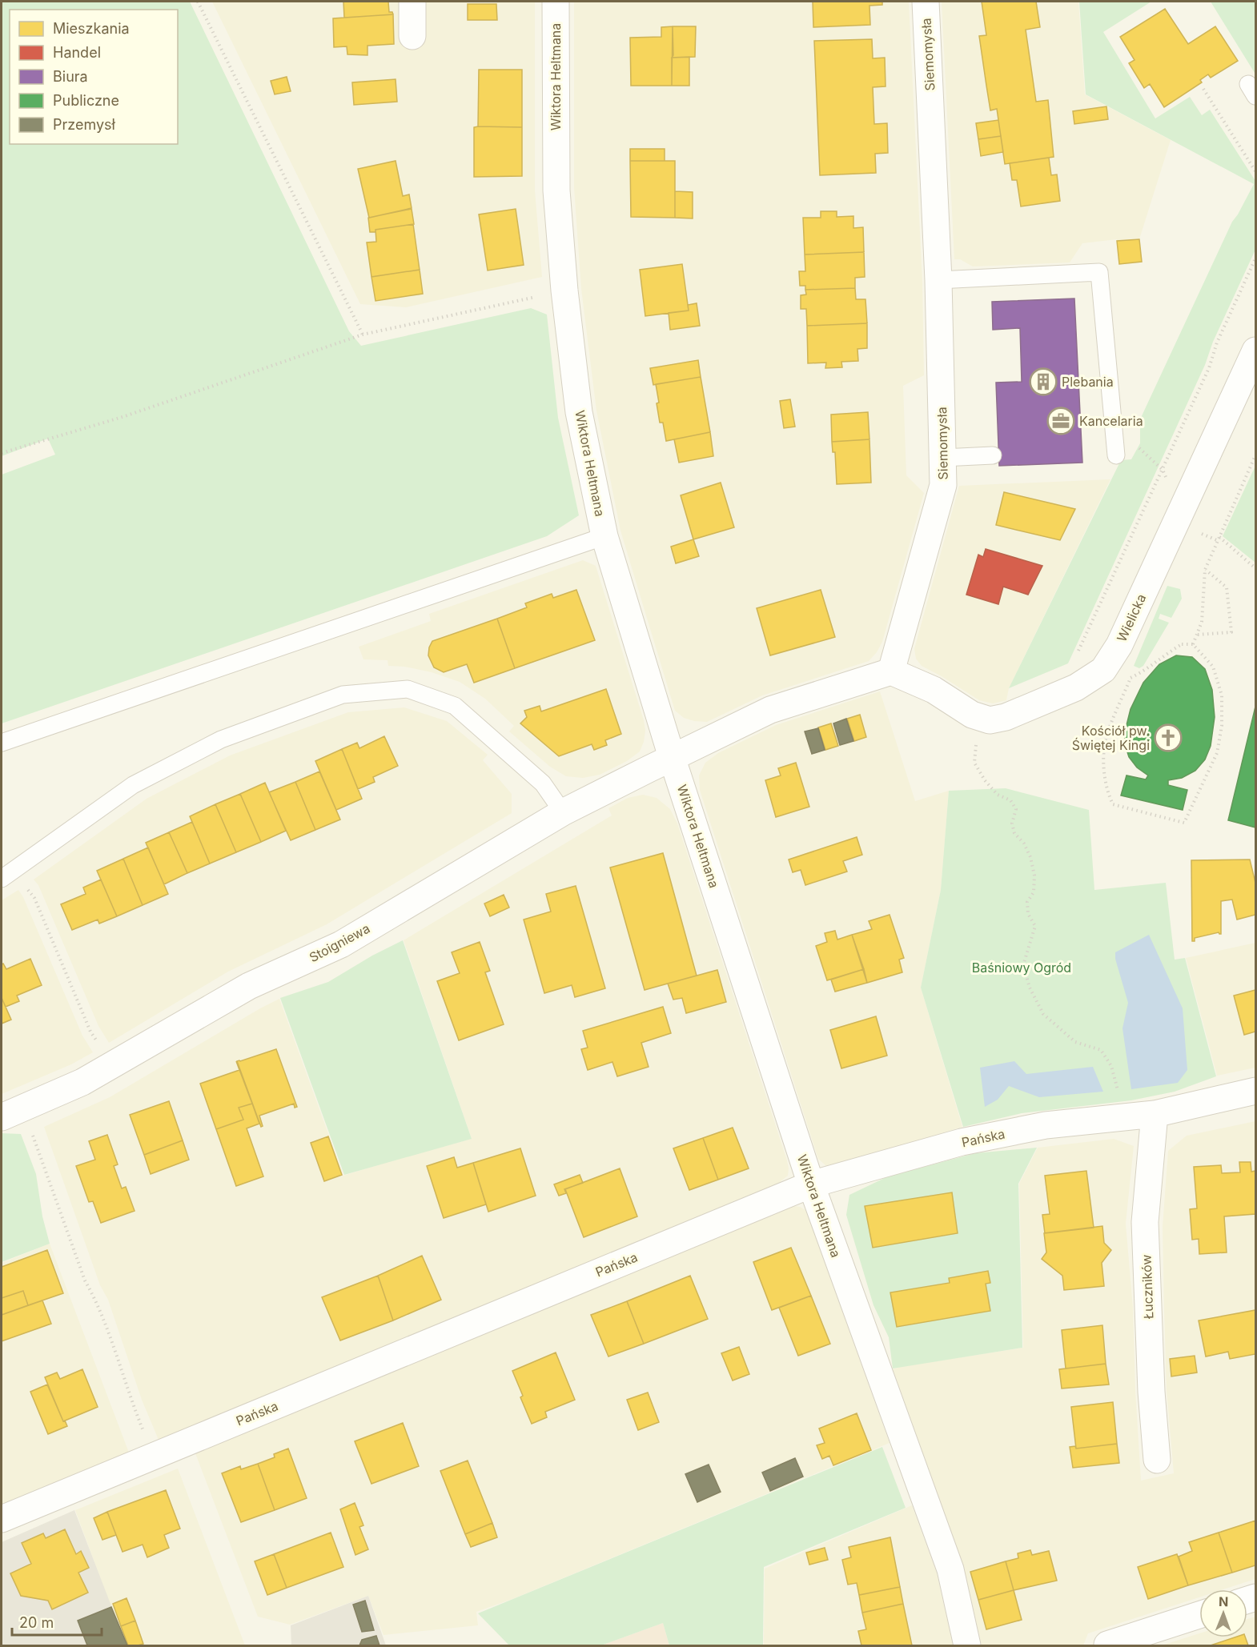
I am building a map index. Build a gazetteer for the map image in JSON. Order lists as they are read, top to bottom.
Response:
{
  "streets": {
    "street": [
      "Siemomysła",
      "Wiktora Heltmana",
      "Wielicka",
      "Stoigniewa",
      "Pańska",
      "Łuczników"
    ]
  },
  "crossings": [
    ["Siemomysła", "Wielicka"],
    ["Wiktora Heltmana", "Stoigniewa"],
    ["Wiktora Heltmana", "Pańska"],
    ["Pańska", "Łuczników"]
  ],
  "parks": ["Baśniowy Ogród"],
  "places": {
    "building": ["Plebania"],
    "office": ["Kancelaria"],
    "church": ["Kościół pw. Świętej Kingi"]
  },
  "legend": [
    "Mieszkania",
    "Handel",
    "Biura",
    "Publiczne",
    "Przemysł"
  ],
  "scale_bar": "20 m",
  "north": "top"
}
